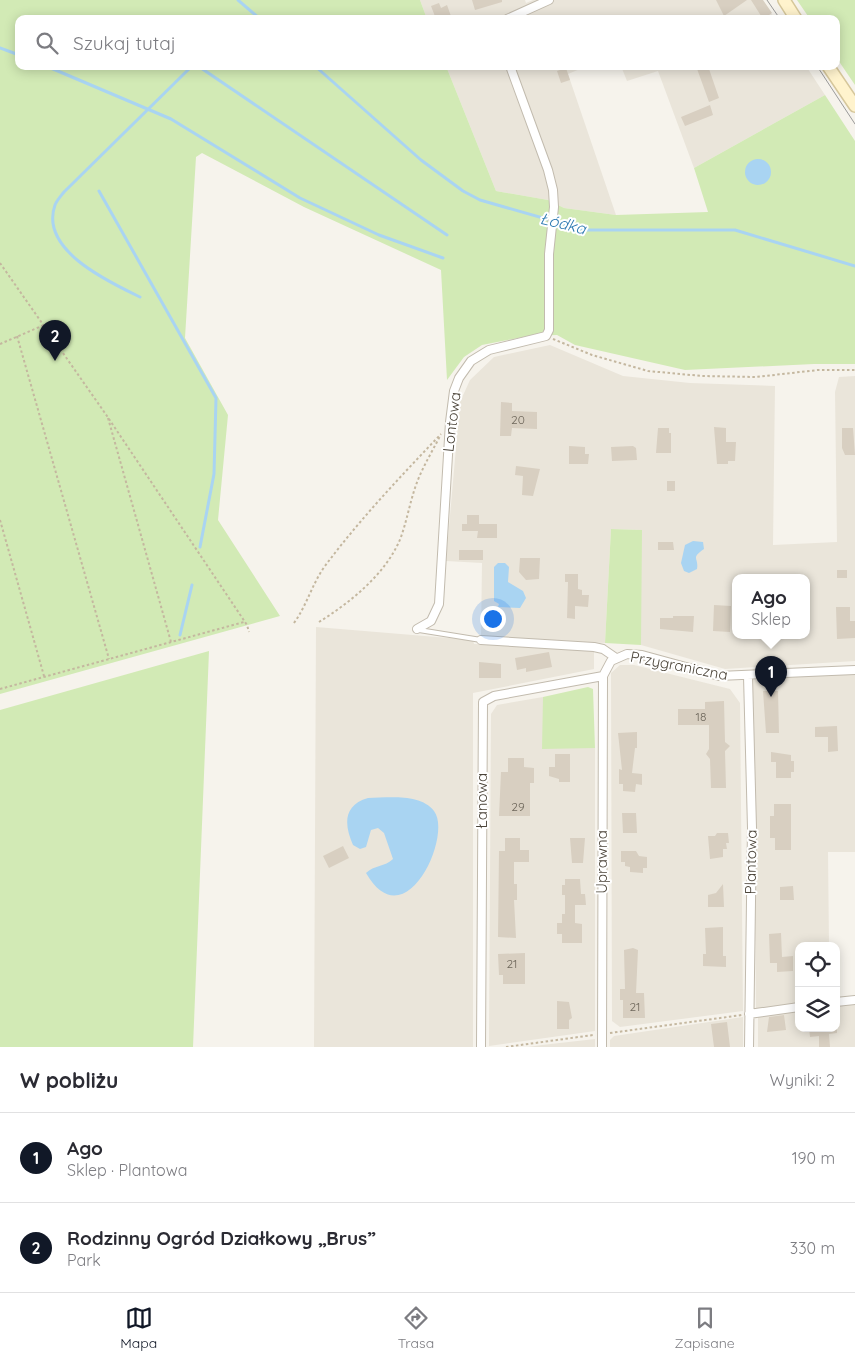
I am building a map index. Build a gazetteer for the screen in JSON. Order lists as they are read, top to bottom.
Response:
{
  "streets": {
    "street": [
      "Lontowa",
      "Przygraniczna",
      "Łanowa",
      "Uprawna",
      "Plantowa"
    ]
  },
  "crossings": [
    ["Lontowa", "Przygraniczna"],
    ["Przygraniczna", "Plantowa"],
    ["Łanowa", "Uprawna"]
  ],
  "water": ["Łódka"],
  "house_numbers": [
    "20",
    "18",
    "29",
    "21",
    "21"
  ],
  "page": {
    "search": "Szukaj tutaj",
    "pins": ["2", "1"],
    "popup": ["Ago", "Sklep"],
    "heading": ["W pobliżu", "Wyniki: 2"],
    "list": [
      {
        "mark": "1",
        "name": "Ago",
        "note": "Sklep · Plantowa",
        "value": "190 m"
      },
      {
        "mark": "2",
        "name": "Rodzinny Ogród Działkowy „Brus”",
        "note": "Park",
        "value": "330 m"
      }
    ],
    "nav": ["Mapa", "Trasa", "Zapisane"]
  }
}
